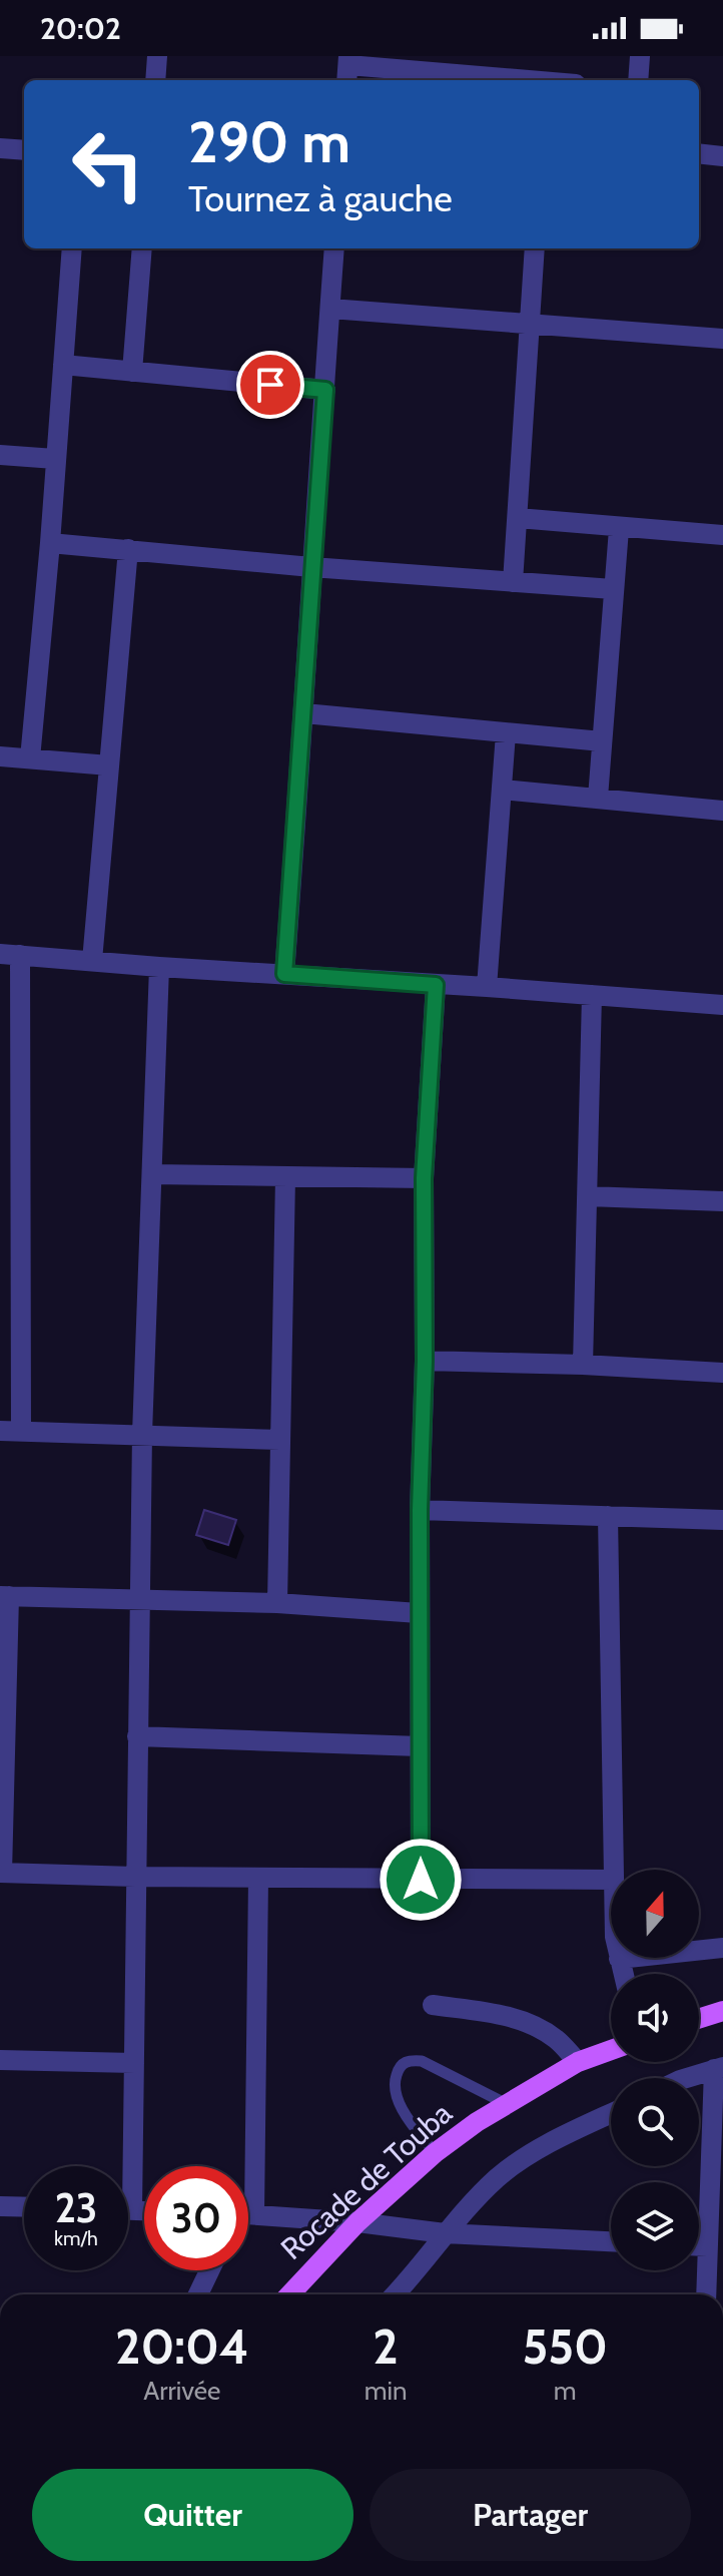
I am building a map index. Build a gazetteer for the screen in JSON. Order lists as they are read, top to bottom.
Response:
{
  "streets": {
    "main road": ["Rocade de Touba"]
  },
  "north": "top",
  "page": {
    "status": "20:02",
    "turn": ["290 m", "Tournez à gauche"],
    "speed": "23 km/h",
    "limit": "30",
    "eta": [
      "20:04",
      "Arrivée",
      "2",
      "min",
      "550",
      "m"
    ],
    "buttons": ["Quitter", "Partager"]
  }
}
